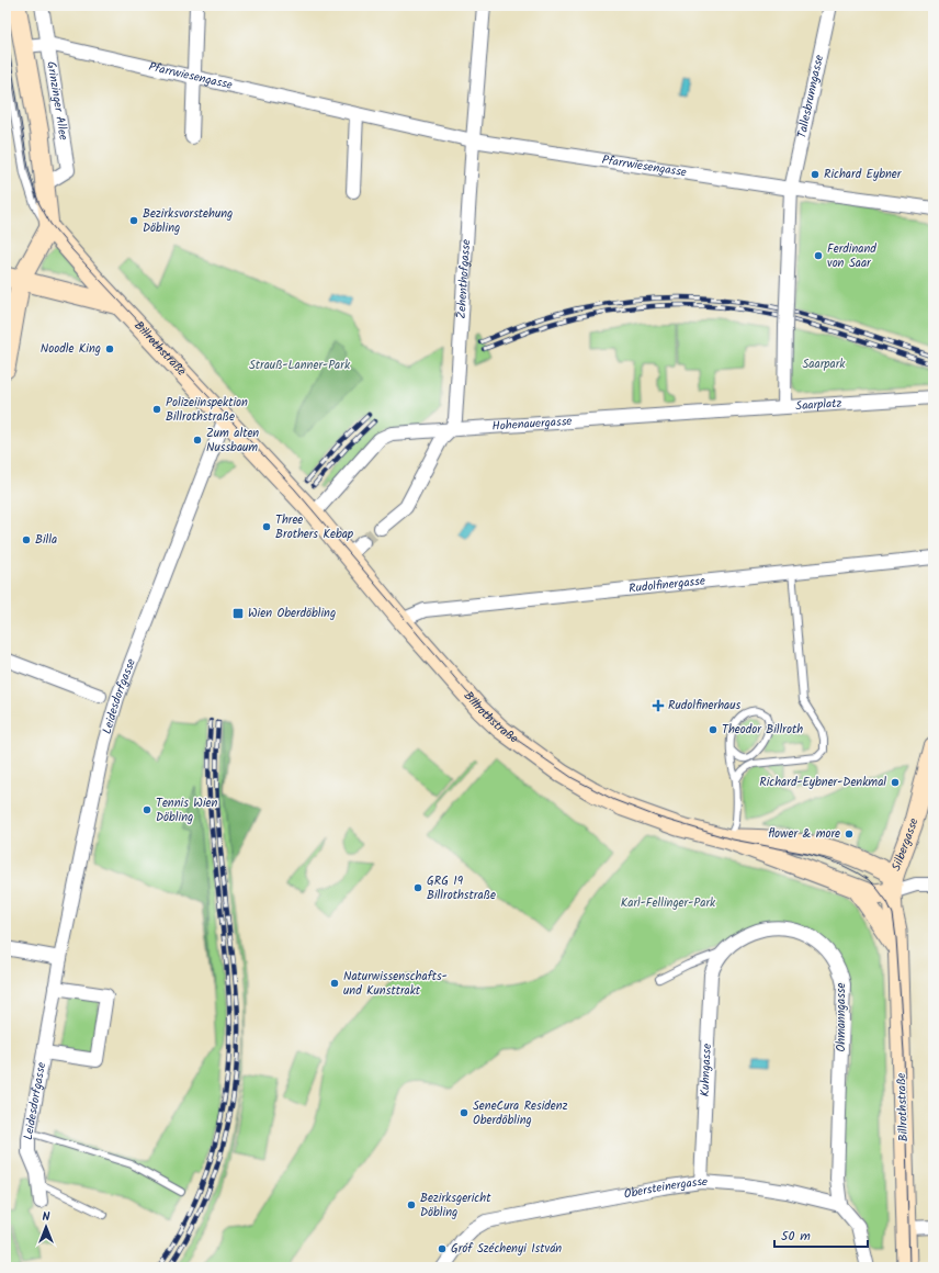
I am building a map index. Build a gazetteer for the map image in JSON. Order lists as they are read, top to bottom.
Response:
{
  "streets": {
    "main road": ["Grinzinger Allee", "Billrothstraße", "Silbergasse"],
    "street": [
      "Pfarrwiesengasse",
      "Tallesbrunngasse",
      "Zehenthofgasse",
      "Saarplatz",
      "Hohenauergasse",
      "Rudolfinergasse",
      "Leidesdorfgasse",
      "Ohmanngasse",
      "Kuhngasse",
      "Obersteinergasse"
    ]
  },
  "crossings": [
    ["Pfarrwiesengasse", "Tallesbrunngasse"],
    ["Pfarrwiesengasse", "Grinzinger Allee"],
    ["Pfarrwiesengasse", "Zehenthofgasse"],
    ["Pfarrwiesengasse", "Saarplatz"],
    ["Tallesbrunngasse", "Saarplatz"],
    ["Zehenthofgasse", "Hohenauergasse"],
    ["Billrothstraße", "Hohenauergasse"],
    ["Billrothstraße", "Rudolfinergasse"],
    ["Billrothstraße", "Leidesdorfgasse"],
    ["Billrothstraße", "Silbergasse"],
    ["Saarplatz", "Hohenauergasse"],
    ["Ohmanngasse", "Kuhngasse"],
    ["Ohmanngasse", "Obersteinergasse"],
    ["Kuhngasse", "Obersteinergasse"]
  ],
  "parks": ["Saarpark", "Strauß-Lanner-Park", "Karl-Fellinger-Park"],
  "places": {
    "other": [
      "Richard Eybner",
      "Bezirksvorstehung Döbling",
      "Ferdinand von Saar",
      "Noodle King",
      "Polizeiinspektion Billrothstraße",
      "Zum alten Nussbaum",
      "Three Brothers Kebap",
      "Billa",
      "Theodor Billroth",
      "Richard-Eybner-Denkmal",
      "Tennis Wien Döbling",
      "flower & more",
      "GRG 19 Billrothstraße",
      "Naturwissenschafts- und Kunsttrakt",
      "SeneCura Residenz Oberdöbling",
      "Bezirksgericht Döbling",
      "Gróf Széchenyi István"
    ],
    "transit": ["Wien Oberdöbling"],
    "health": ["Rudolfinerhaus"]
  },
  "scale_bar": "50 m",
  "north": "top"
}
